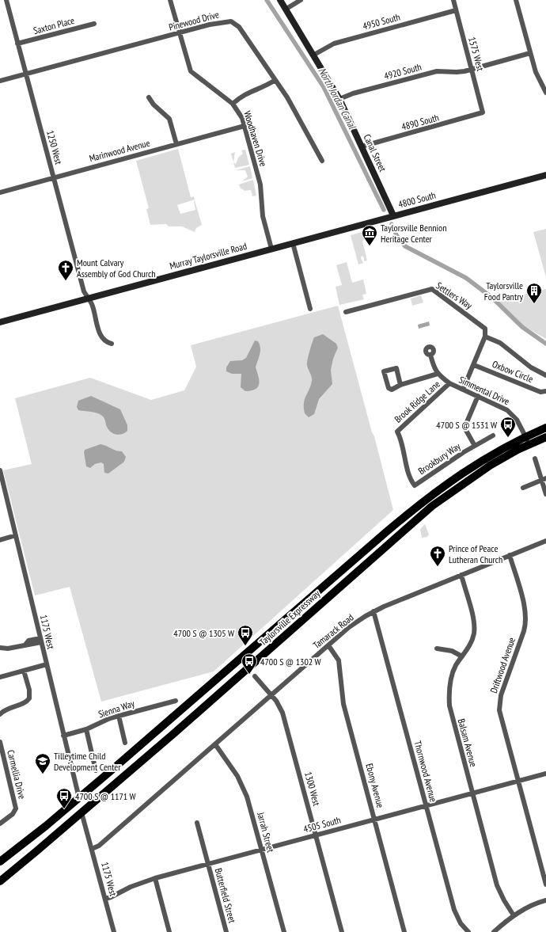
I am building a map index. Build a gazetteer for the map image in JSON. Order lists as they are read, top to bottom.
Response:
{
  "streets": {
    "main road": ["Taylorsville Expressway"],
    "street": [
      "Pinewood Drive",
      "4950 South",
      "Saxton Place",
      "1575 West",
      "4920 South",
      "4890 South",
      "Woodhaven Drive",
      "1250 West",
      "Marinwood Avenue",
      "Canal Street",
      "4800 South",
      "Murray Taylorsville Road",
      "Settlers Way",
      "Oxbow Circle",
      "Simmental Drive",
      "Brook Ridge Lane",
      "Brookbury Way",
      "Tamarack Road",
      "1175 West",
      "Driftwood Avenue",
      "Sienna Way",
      "Balsam Avenue",
      "Thornwood Avenue",
      "Carmellia Drive",
      "Ebony Avenue",
      "1300 West",
      "4505 South",
      "Jarrah Street",
      "Butterfield Street"
    ]
  },
  "crossings": [
    ["Pinewood Drive", "Woodhaven Drive"],
    ["Pinewood Drive", "1250 West"],
    ["4950 South", "1575 West"],
    ["4950 South", "Canal Street"],
    ["Saxton Place", "1250 West"],
    ["1575 West", "4920 South"],
    ["1575 West", "4890 South"],
    ["4920 South", "Canal Street"],
    ["4890 South", "Canal Street"],
    ["Woodhaven Drive", "Marinwood Avenue"],
    ["Woodhaven Drive", "Murray Taylorsville Road"],
    ["1250 West", "Marinwood Avenue"],
    ["1250 West", "Murray Taylorsville Road"],
    ["Canal Street", "4800 South"],
    ["4800 South", "Murray Taylorsville Road"],
    ["Settlers Way", "Oxbow Circle"],
    ["Simmental Drive", "Brook Ridge Lane"],
    ["Simmental Drive", "Brookbury Way"],
    ["Simmental Drive", "Taylorsville Expressway"],
    ["Brook Ridge Lane", "Brookbury Way"],
    ["Taylorsville Expressway", "1175 West"],
    ["Tamarack Road", "1175 West"],
    ["Tamarack Road", "Driftwood Avenue"],
    ["Tamarack Road", "Balsam Avenue"],
    ["Tamarack Road", "Thornwood Avenue"],
    ["Tamarack Road", "Ebony Avenue"],
    ["Tamarack Road", "1300 West"],
    ["Tamarack Road", "Jarrah Street"],
    ["1175 West", "Sienna Way"],
    ["1175 West", "4505 South"],
    ["Driftwood Avenue", "4505 South"],
    ["Balsam Avenue", "4505 South"],
    ["Thornwood Avenue", "4505 South"],
    ["Ebony Avenue", "4505 South"],
    ["1300 West", "4505 South"],
    ["4505 South", "Jarrah Street"],
    ["4505 South", "Butterfield Street"]
  ],
  "water": ["North Jordan Canal"],
  "places": {
    "museum": ["Taylorsville Bennion Heritage Center"],
    "church": ["Mount Calvary Assembly of God Church", "Prince of Peace Lutheran Church"],
    "building": ["Taylorsville Food Pantry"],
    "bus stop": [
      "4700 S @ 1531 W",
      "4700 S @ 1305 W",
      "4700 S @ 1302 W",
      "4700 S @ 1171 W"
    ],
    "school or university": ["Tilleytime Child Development Center"]
  }
}
